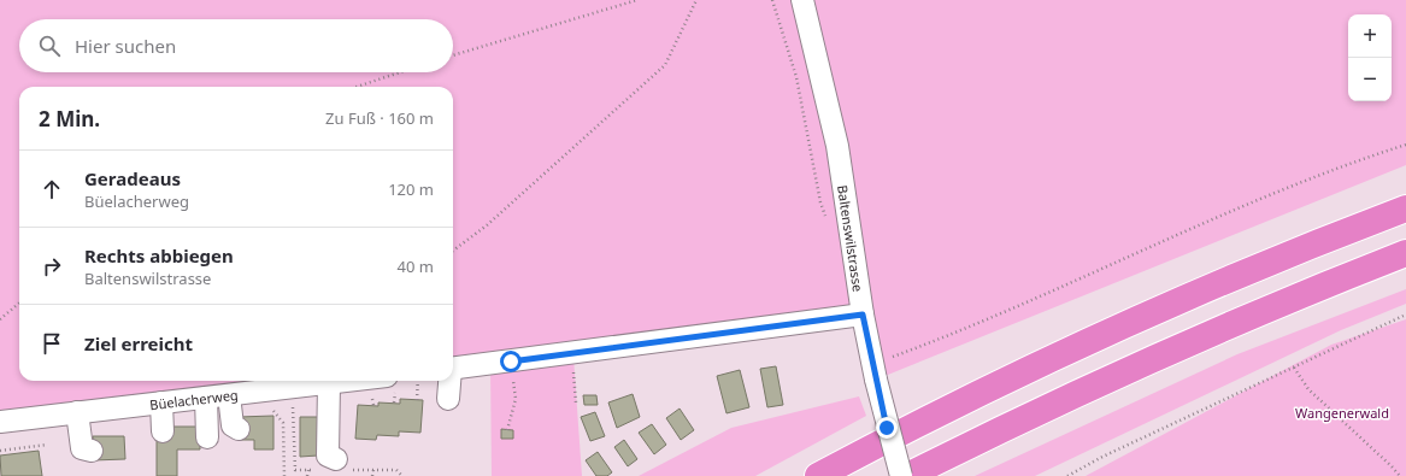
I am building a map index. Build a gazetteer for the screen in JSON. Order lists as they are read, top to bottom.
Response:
{
  "streets": {
    "street": ["Baltenswilstrasse", "Büelacherweg"]
  },
  "parks": ["Wangenerwald"],
  "page": {
    "map_buttons": ["+", "−"],
    "search": "Hier suchen",
    "heading": ["2 Min.", "Zu Fuß · 160 m"],
    "list": [
      ["Geradeaus", "Büelacherweg", "120 m"],
      ["Rechts abbiegen", "Baltenswilstrasse", "40 m"],
      "Ziel erreicht"
    ]
  }
}
